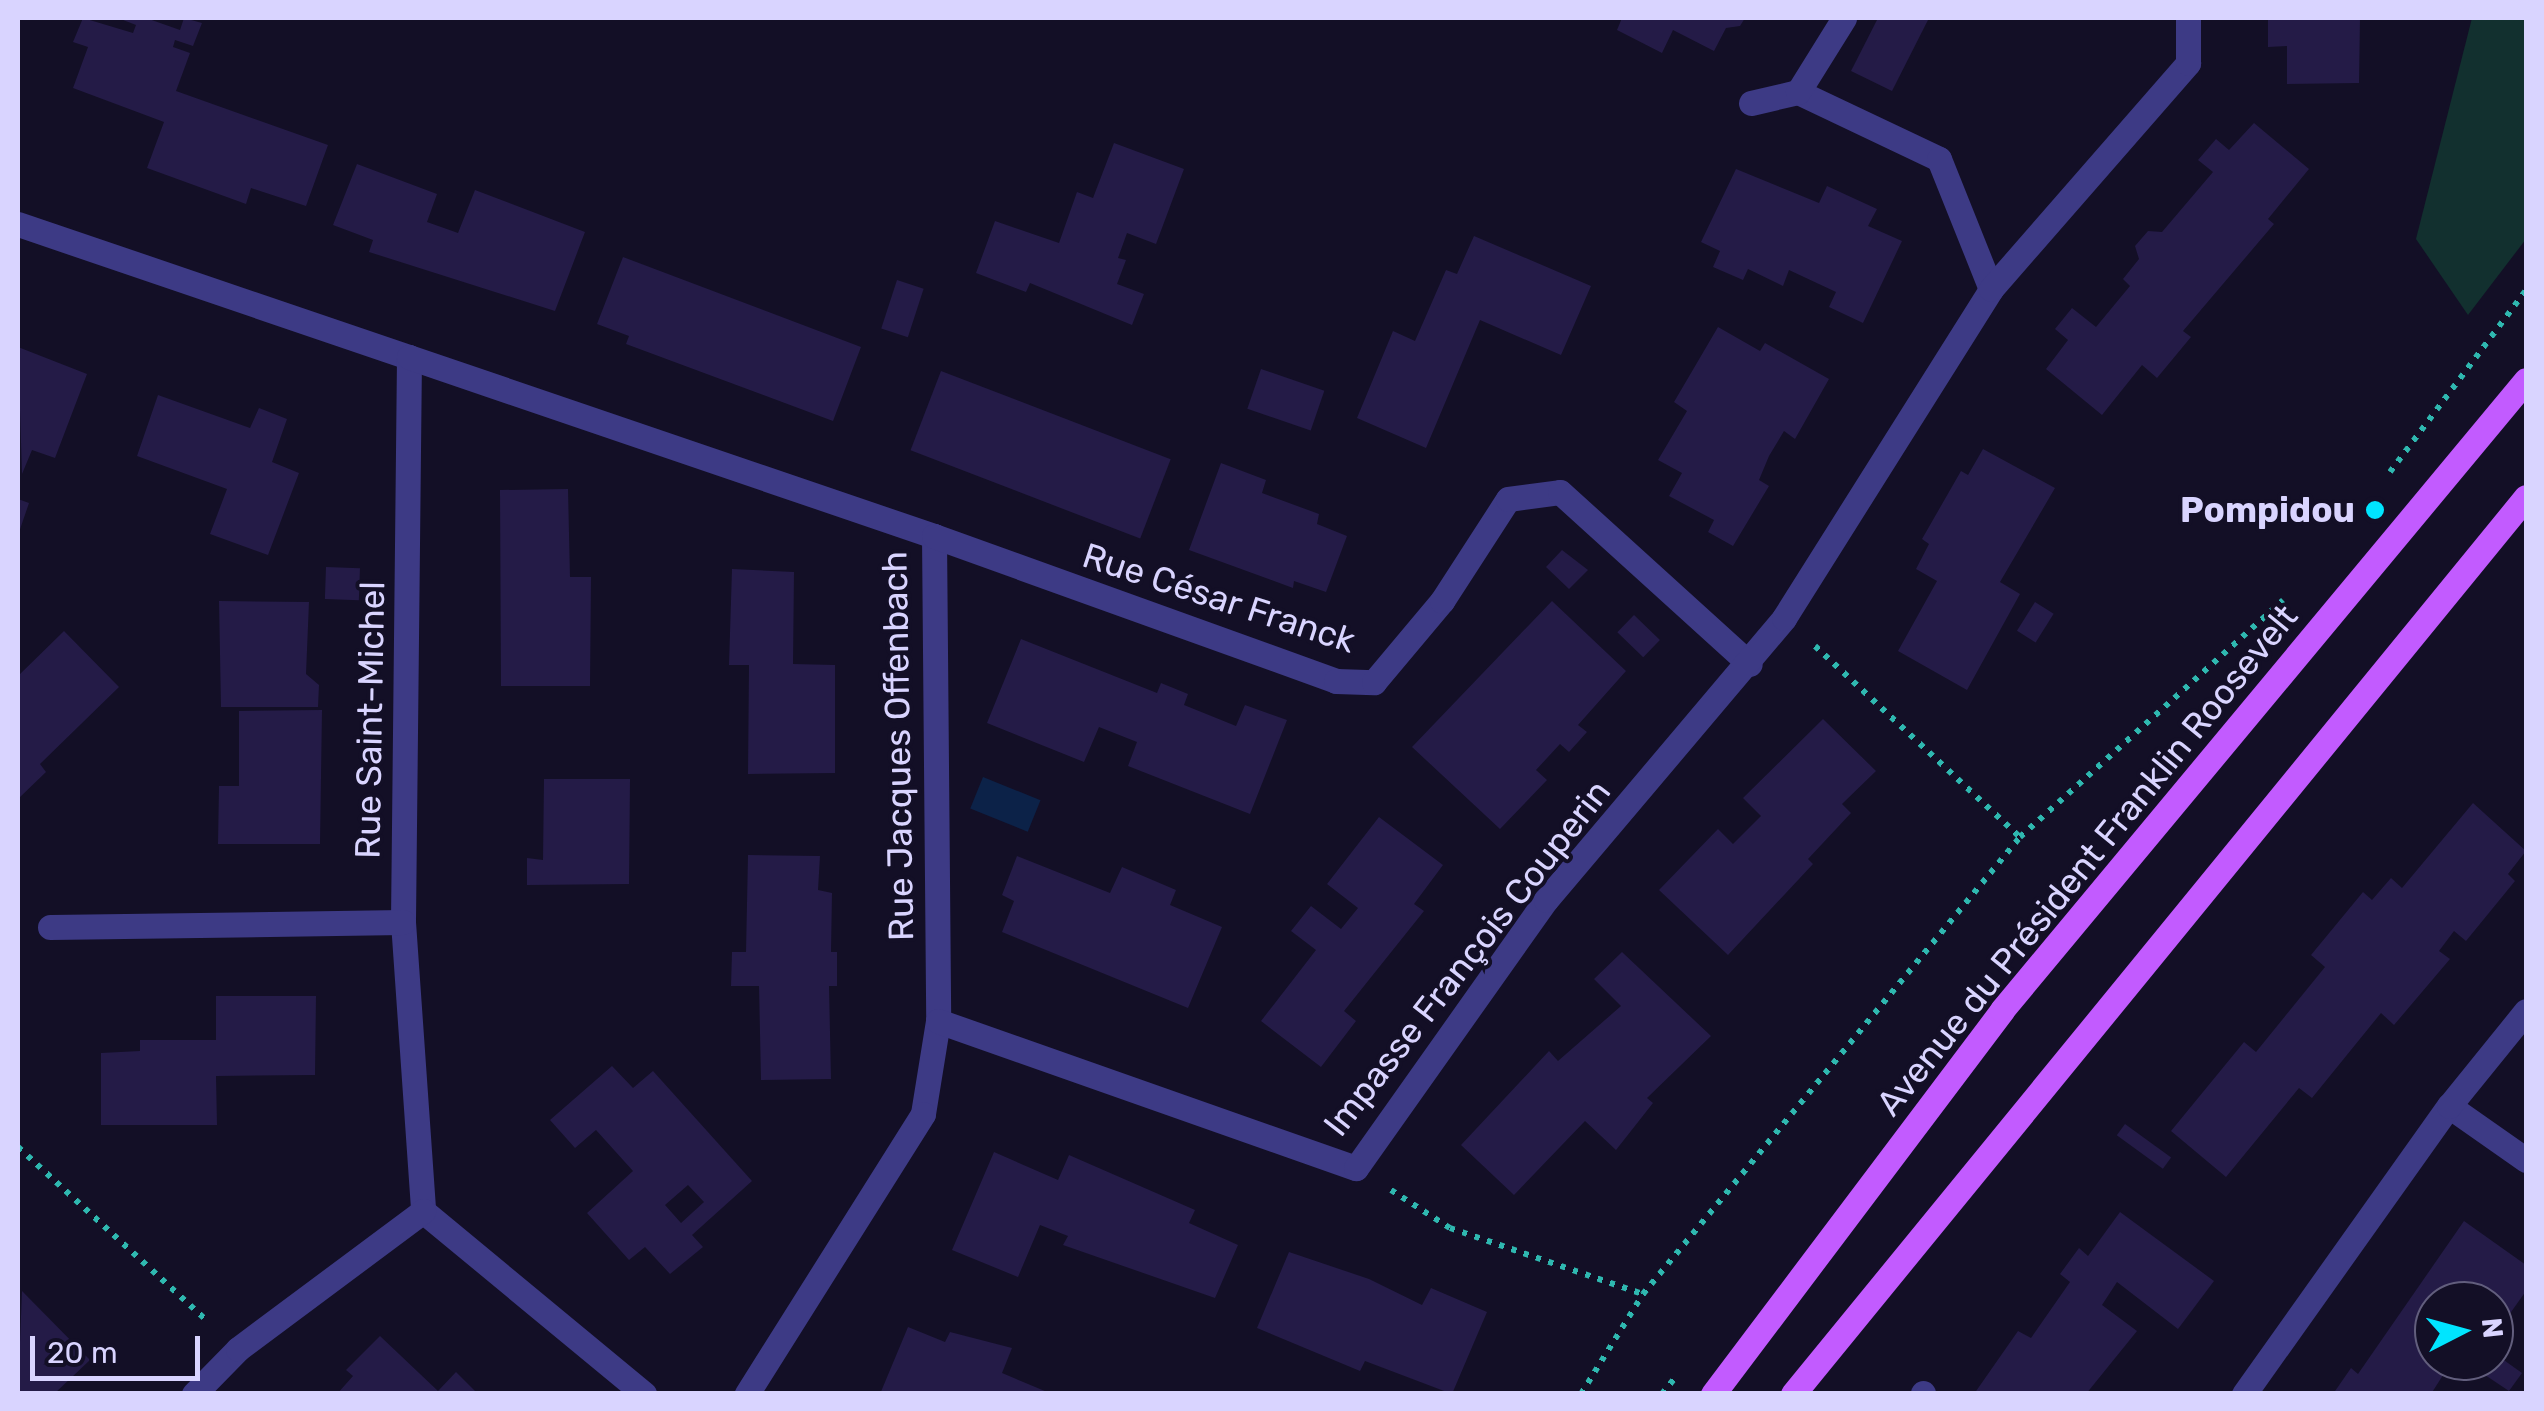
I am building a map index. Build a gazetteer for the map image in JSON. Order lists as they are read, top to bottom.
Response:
{
  "streets": {
    "main road": ["Avenue du Président Franklin Roosevelt"],
    "street": [
      "Rue César Franck",
      "Rue Saint-Michel",
      "Rue Jacques Offenbach",
      "Impasse François Couperin"
    ]
  },
  "crossings": [
    ["Rue César Franck", "Rue Jacques Offenbach"],
    ["Rue César Franck", "Impasse François Couperin"],
    ["Rue Saint-Michel", "Rue Jacques Offenbach"],
    ["Rue Jacques Offenbach", "Impasse François Couperin"]
  ],
  "places": ["Pompidou"],
  "scale_bar": "20 m",
  "north": "right"
}
